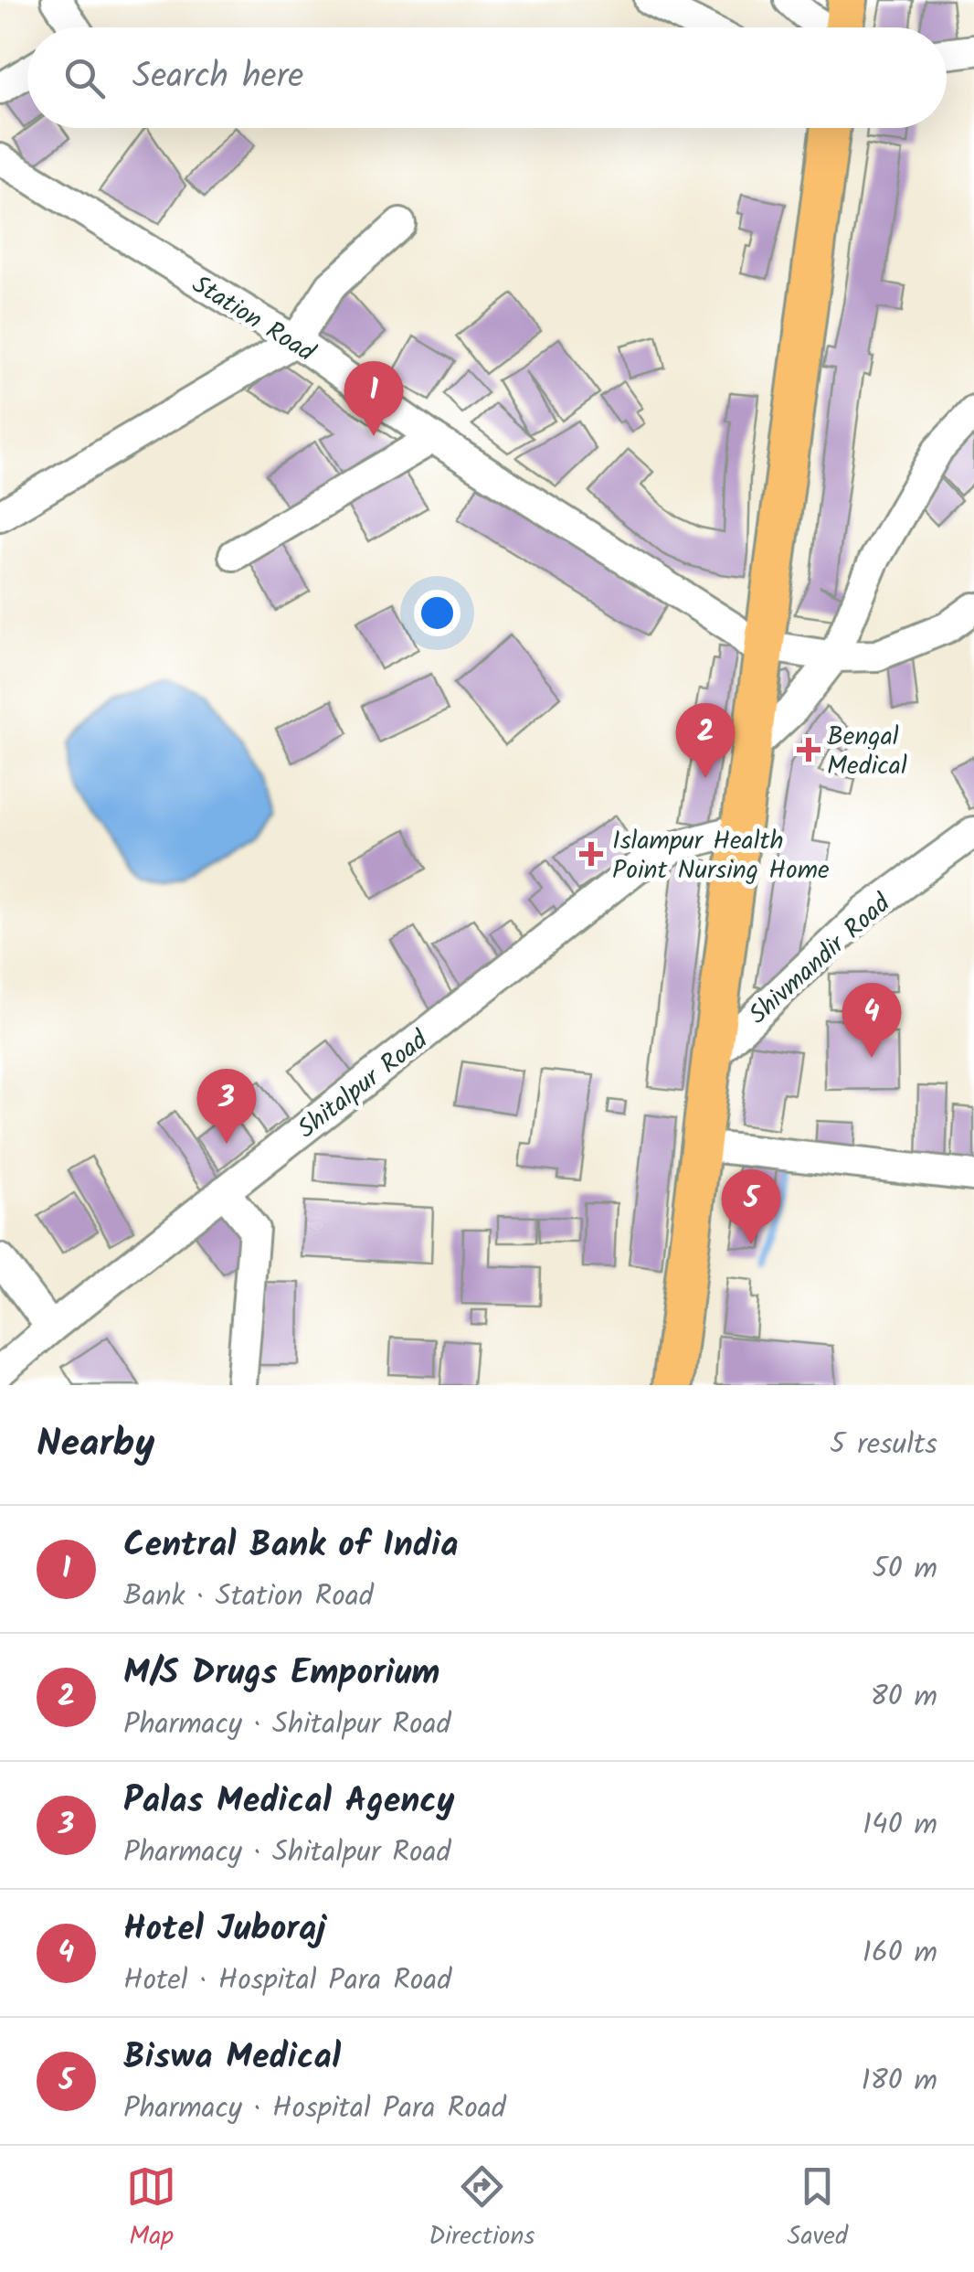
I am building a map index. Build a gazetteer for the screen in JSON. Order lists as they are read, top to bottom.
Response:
{
  "streets": {
    "street": ["Station Road", "Shivmandir Road", "Shitalpur Road"]
  },
  "places": {
    "health": ["Bengal Medical", "Islampur Health Point Nursing Home"]
  },
  "page": {
    "search": "Search here",
    "pins": [
      "1",
      "2",
      "4",
      "3",
      "5"
    ],
    "heading": ["Nearby", "5 results"],
    "list": [
      {
        "mark": "1",
        "name": "Central Bank of India",
        "note": "Bank · Station Road",
        "value": "50 m"
      },
      {
        "mark": "2",
        "name": "M/S Drugs Emporium",
        "note": "Pharmacy · Shitalpur Road",
        "value": "80 m"
      },
      {
        "mark": "3",
        "name": "Palas Medical Agency",
        "note": "Pharmacy · Shitalpur Road",
        "value": "140 m"
      },
      {
        "mark": "4",
        "name": "Hotel Juboraj",
        "note": "Hotel · Hospital Para Road",
        "value": "160 m"
      },
      {
        "mark": "5",
        "name": "Biswa Medical",
        "note": "Pharmacy · Hospital Para Road",
        "value": "180 m"
      }
    ],
    "nav": ["Map", "Directions", "Saved"]
  }
}
